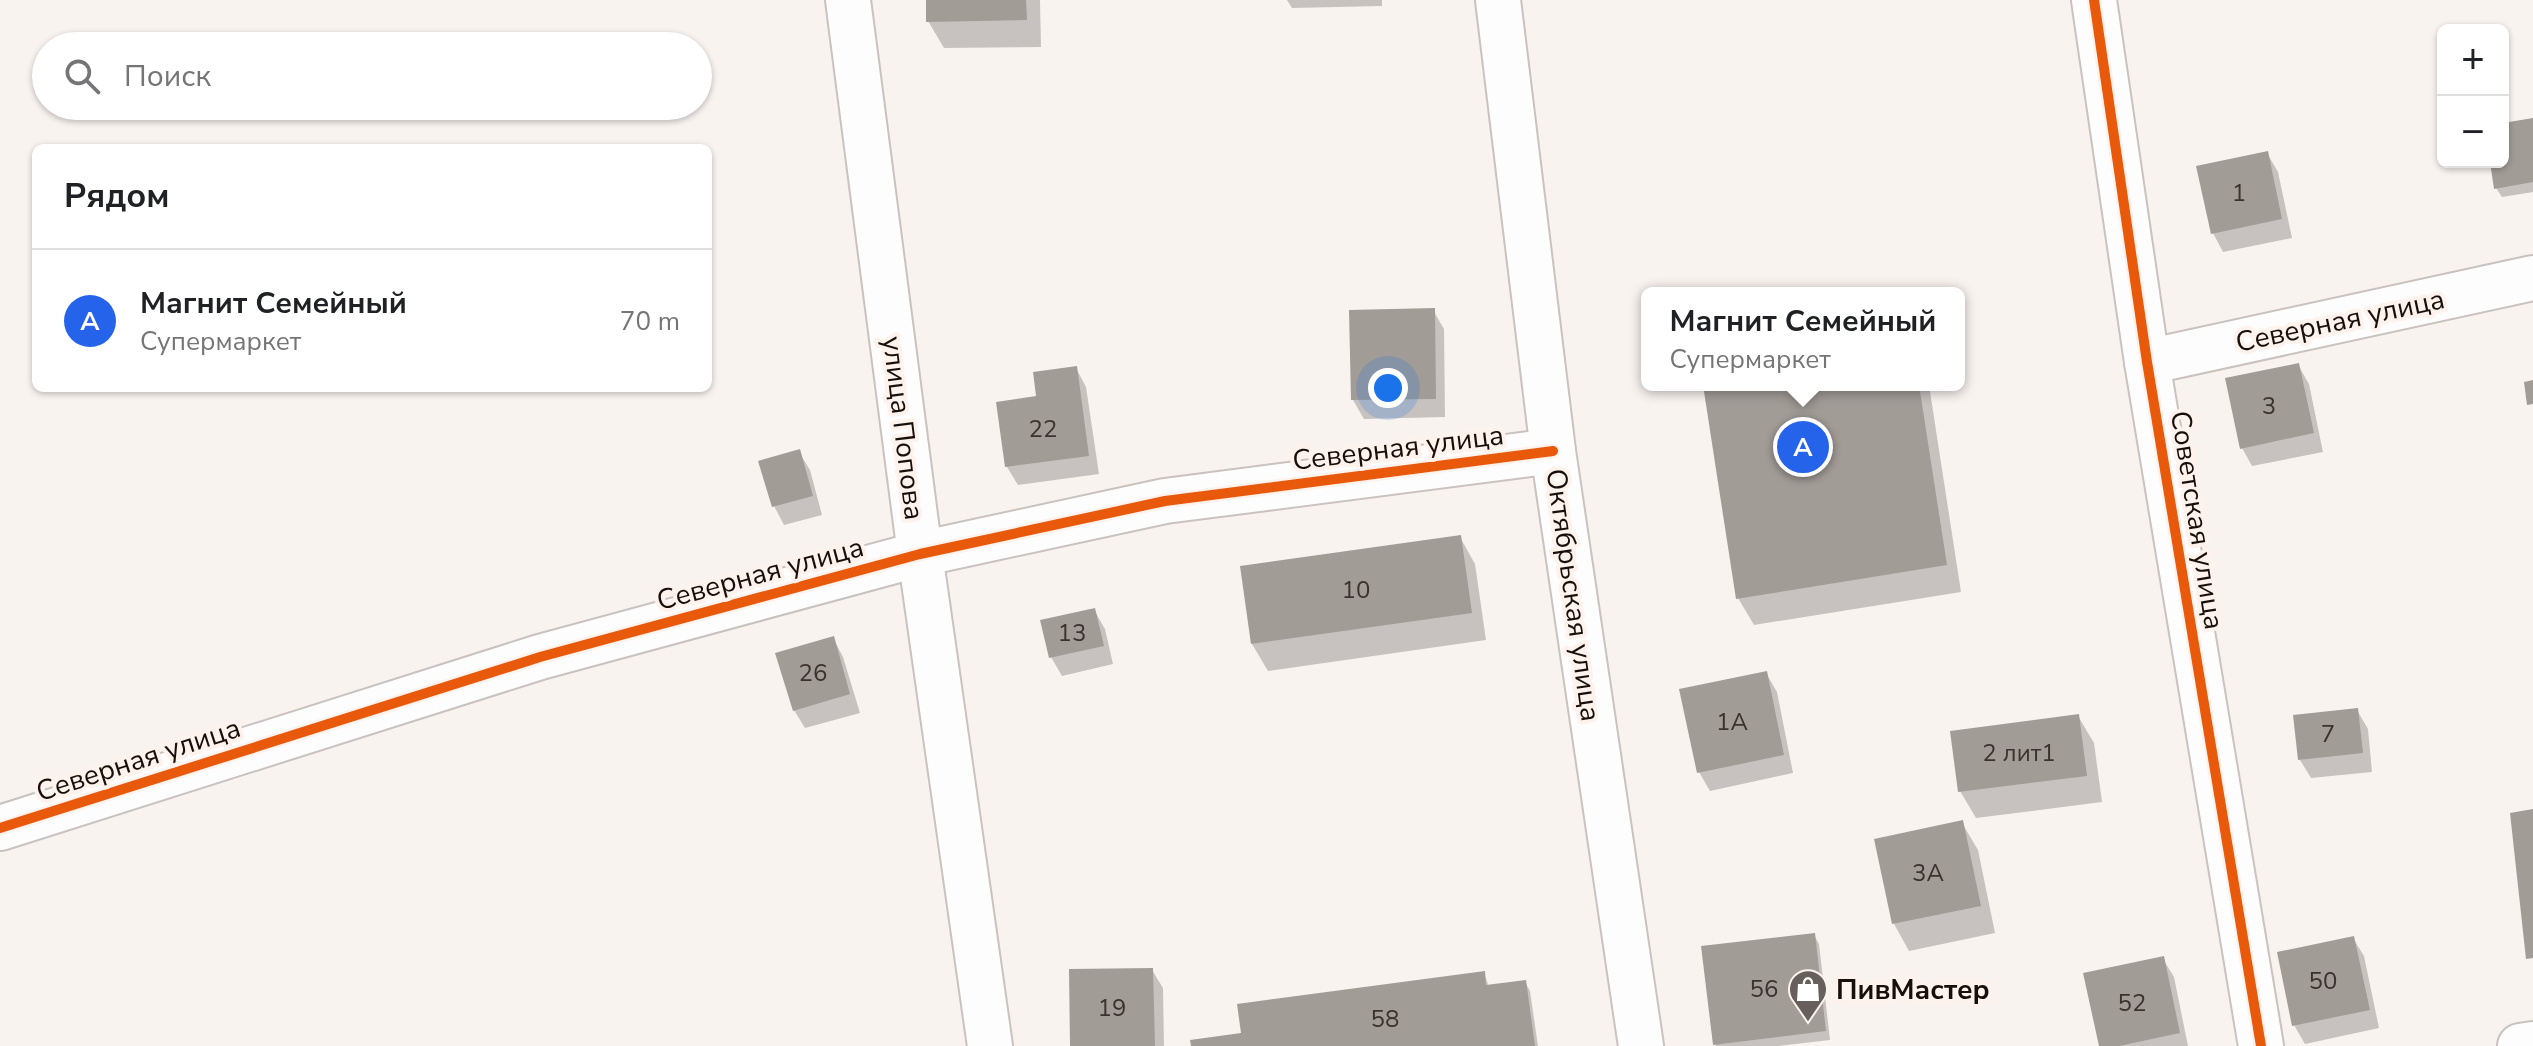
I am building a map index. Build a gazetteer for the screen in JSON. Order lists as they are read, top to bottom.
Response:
{
  "streets": {
    "street": [
      "Северная улица",
      "улица Попова",
      "Советская улица",
      "Октябрьская улица"
    ]
  },
  "crossings": [
    ["Северная улица", "улица Попова"],
    ["Северная улица", "Советская улица"],
    ["Северная улица", "Октябрьская улица"]
  ],
  "places": {
    "shop": ["ПивМастер"]
  },
  "house_numbers": [
    "1",
    "3",
    "22",
    "10",
    "13",
    "26",
    "1А",
    "7",
    "2 лит1",
    "3А",
    "50",
    "56",
    "52",
    "19",
    "58"
  ],
  "page": {
    "map_buttons": ["+", "−"],
    "search": "Поиск",
    "heading": "Рядом",
    "list": [
      {
        "mark": "A",
        "name": "Магнит Семейный",
        "note": "Супермаркет",
        "value": "70 m"
      }
    ],
    "popup": ["Магнит Семейный", "Супермаркет"],
    "pins": "A"
  }
}
